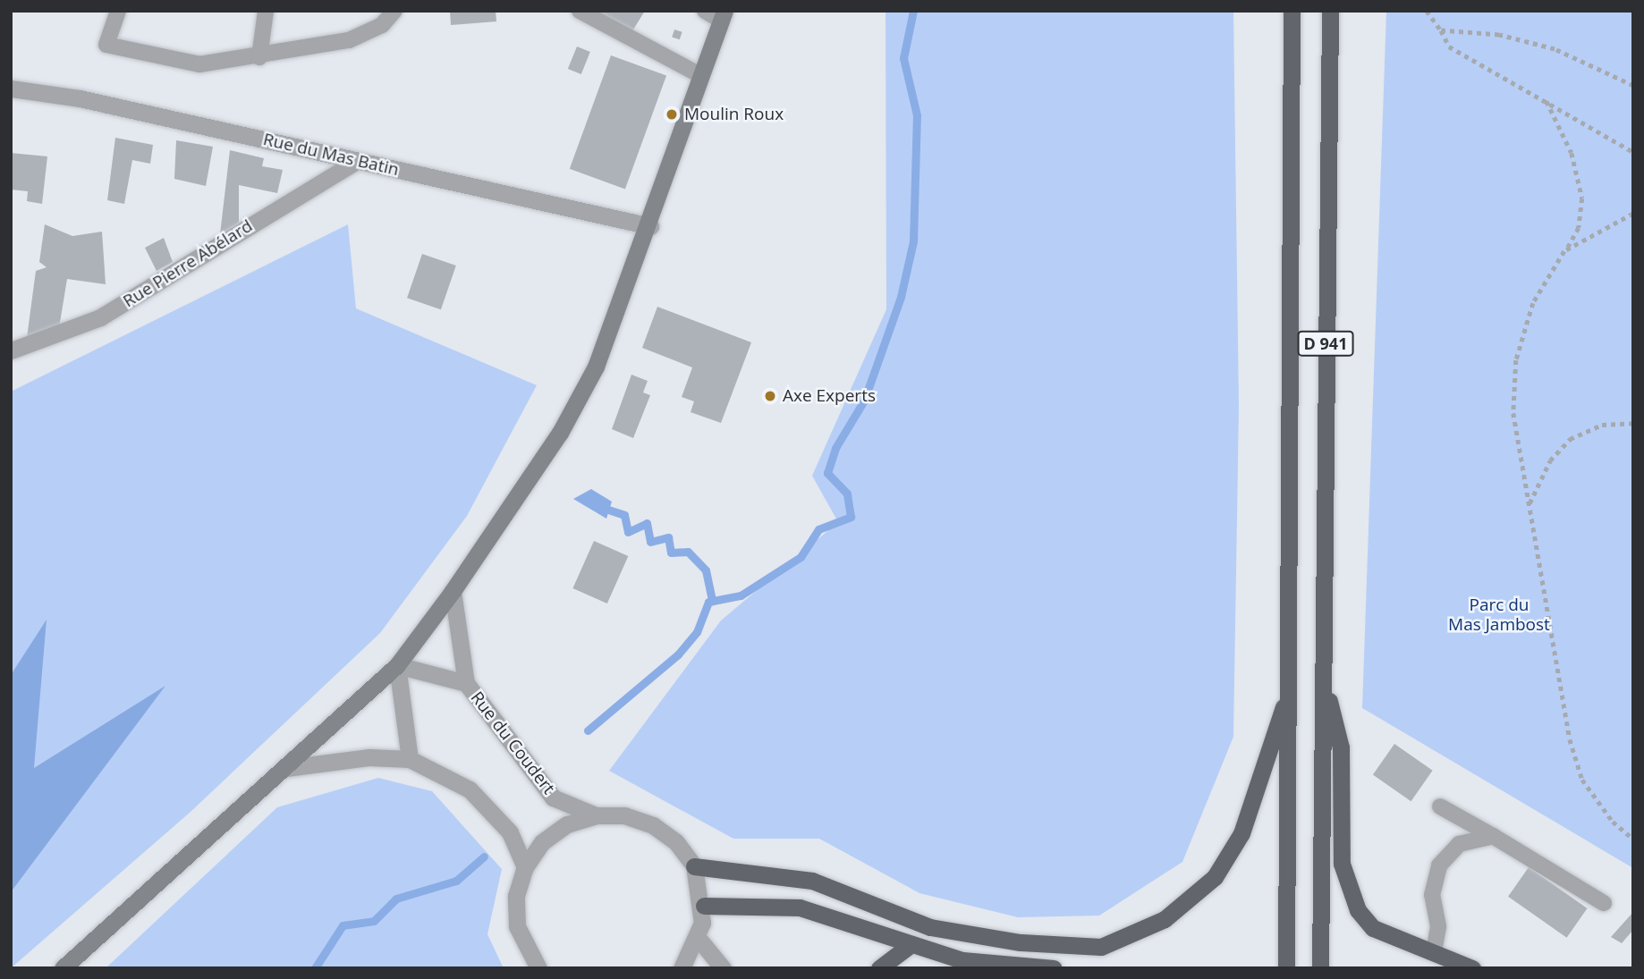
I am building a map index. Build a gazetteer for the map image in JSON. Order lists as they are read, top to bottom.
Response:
{
  "streets": {
    "highway": ["D 941"],
    "street": ["Rue du Mas Batin", "Rue Pierre Abélard", "Rue du Coudert"]
  },
  "crossings": [
    ["Rue du Mas Batin", "Rue Pierre Abélard"]
  ],
  "parks": ["Parc du Mas Jambost"],
  "places": ["Moulin Roux", "Axe Experts"]
}
